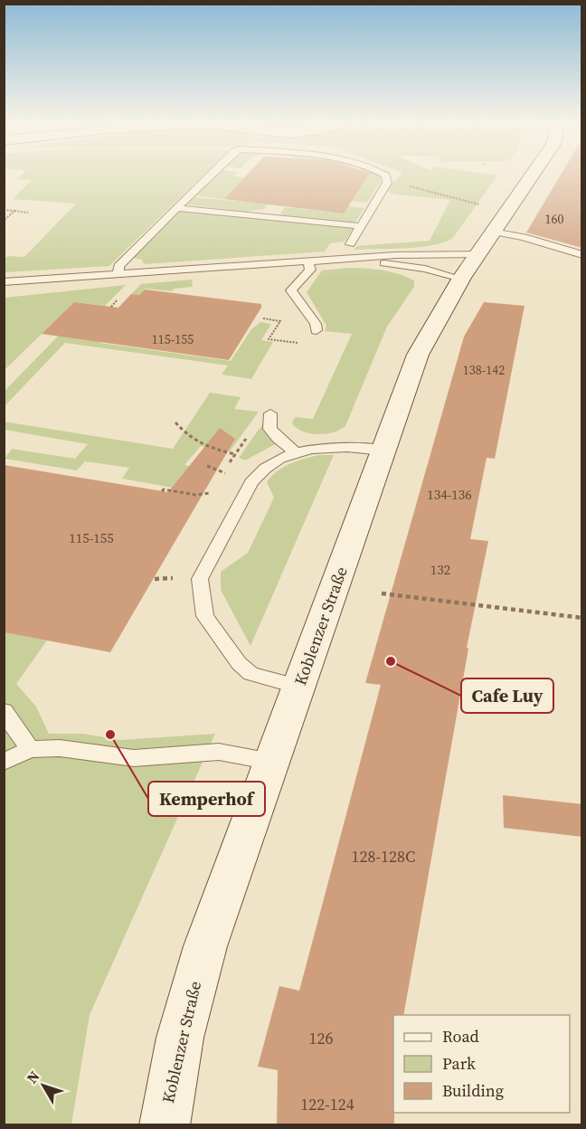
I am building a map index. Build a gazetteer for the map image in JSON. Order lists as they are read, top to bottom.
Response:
{
  "streets": {
    "street": ["Koblenzer Straße"]
  },
  "places": ["Cafe Luy", "Kemperhof"],
  "house_numbers": [
    "160",
    "115-155",
    "138-142",
    "134-136",
    "115-155",
    "132",
    "128-128C",
    "126",
    "122-124"
  ],
  "legend": ["Road", "Park", "Building"],
  "north": "top left"
}
